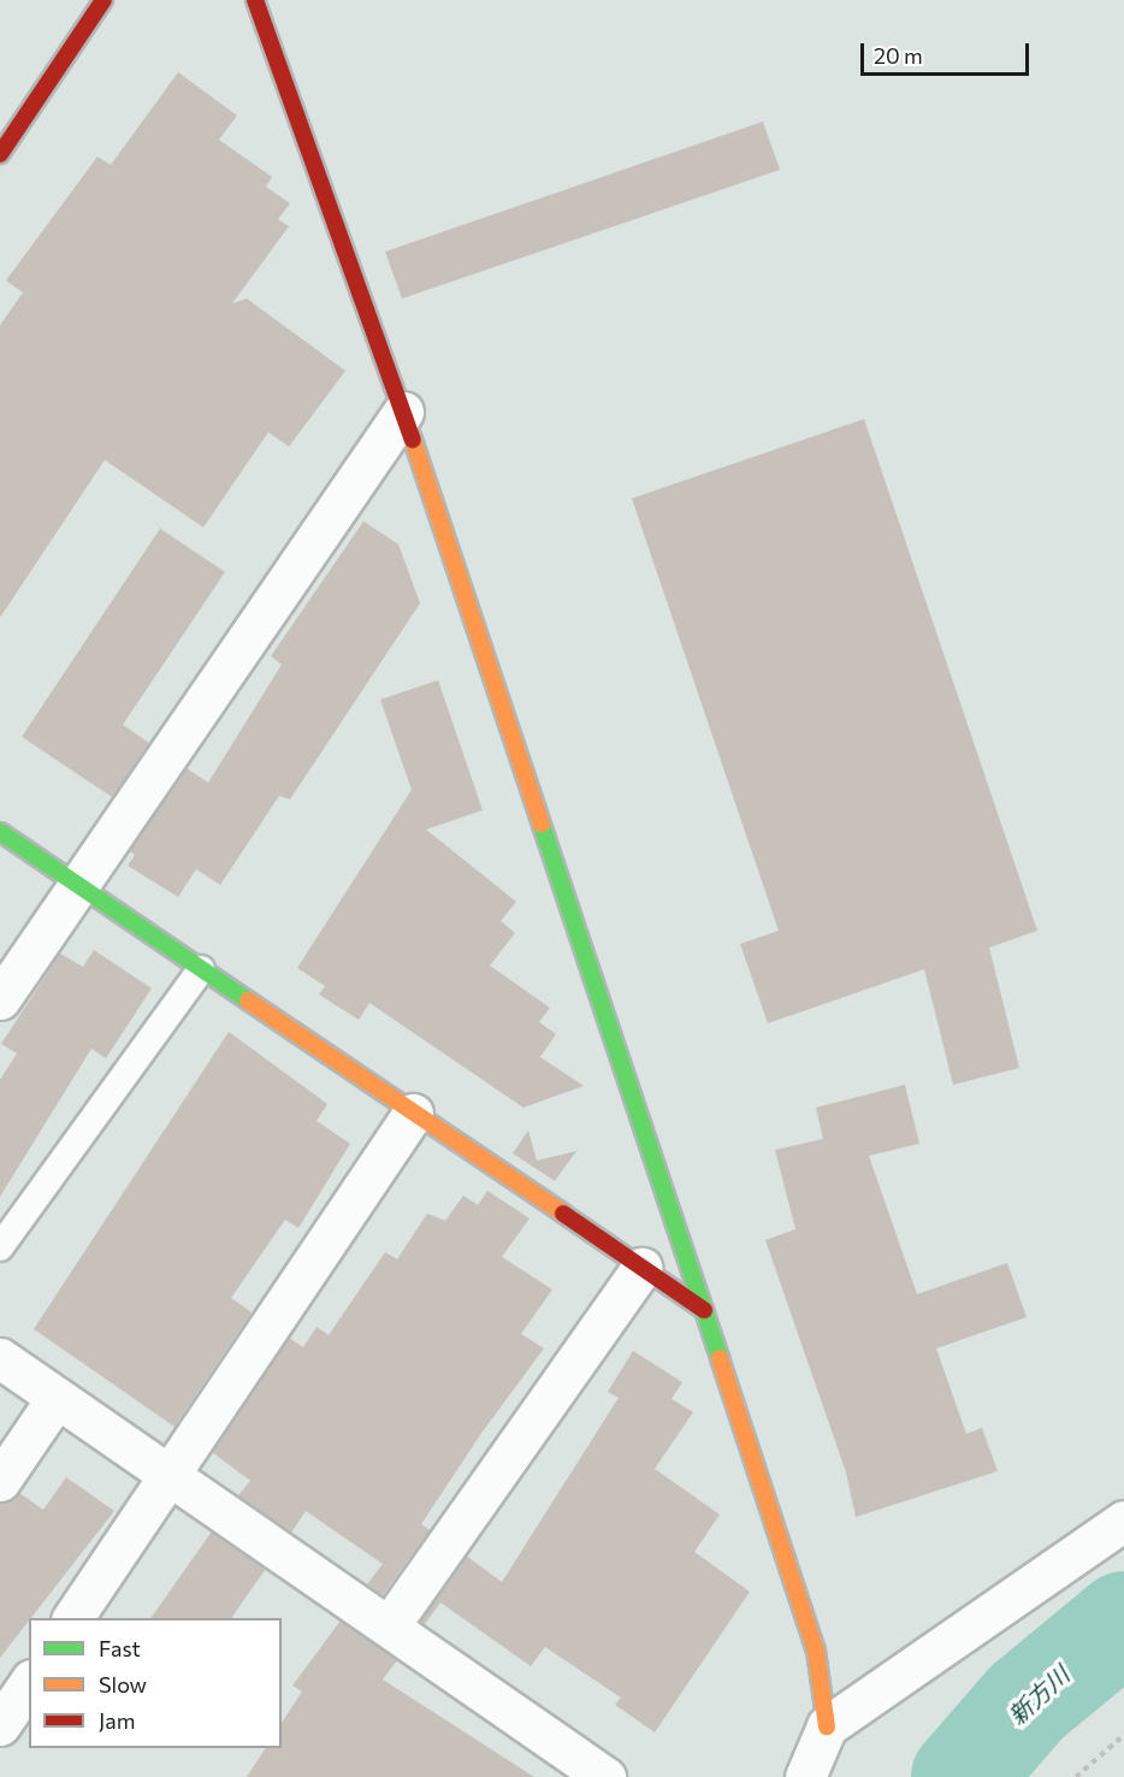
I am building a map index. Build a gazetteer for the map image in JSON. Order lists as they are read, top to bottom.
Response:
{
  "water": ["新方川"],
  "legend": ["Fast", "Slow", "Jam"],
  "scale_bar": "20 m"
}
